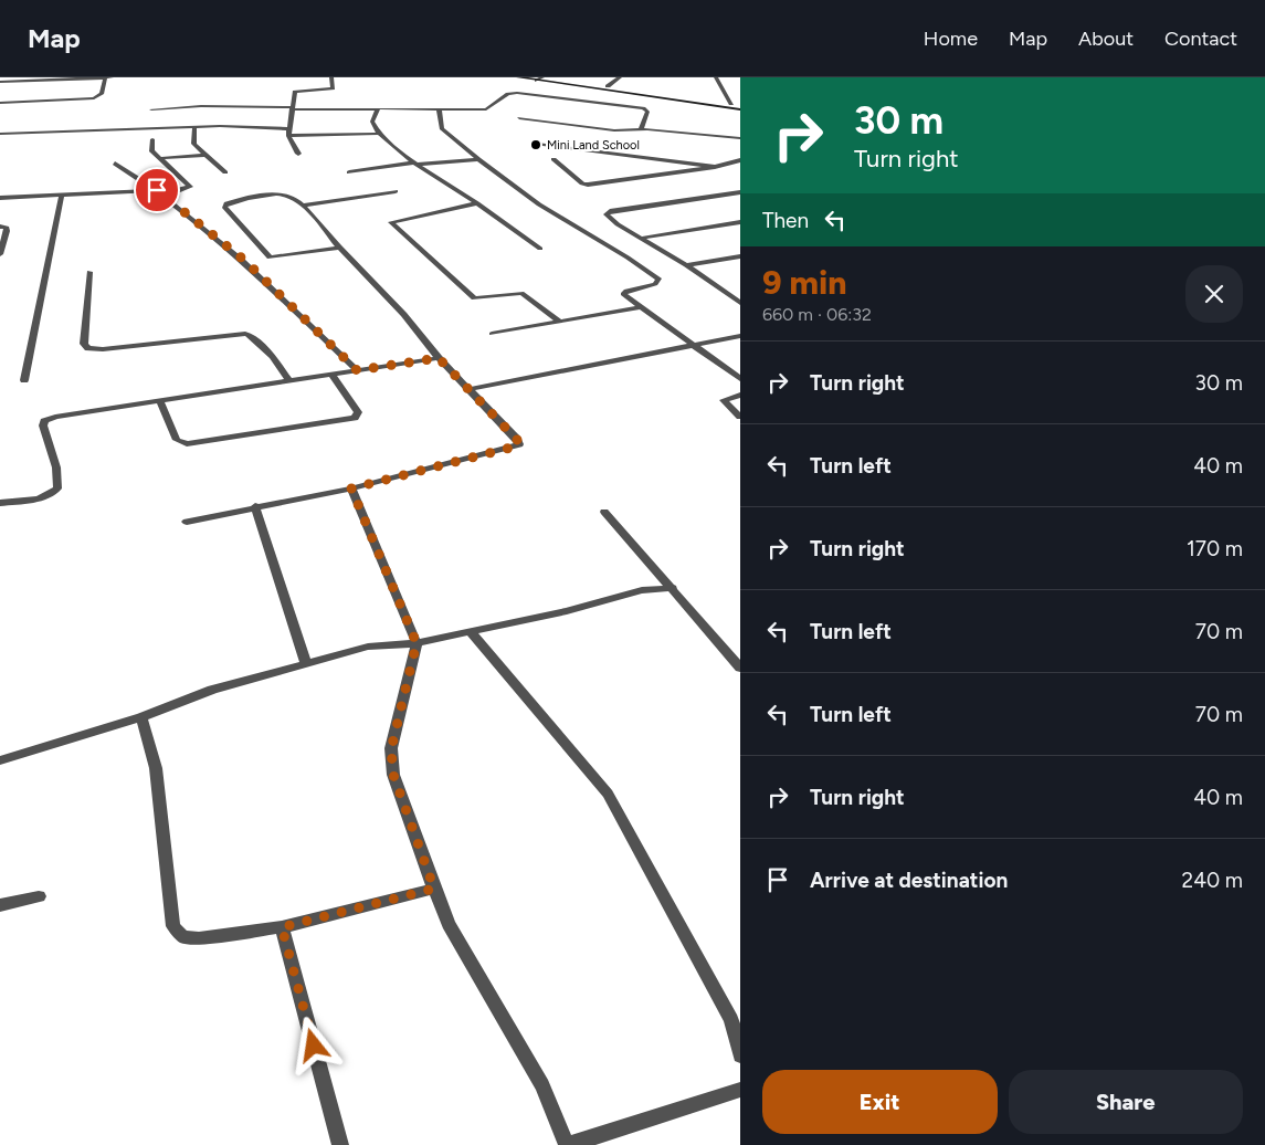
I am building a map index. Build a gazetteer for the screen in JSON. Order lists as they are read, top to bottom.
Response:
{
  "places": ["Mini Land School"],
  "page": {
    "header": "Map",
    "nav": [
      "Home",
      "Map",
      "About",
      "Contact"
    ],
    "turn": ["30 m", "Turn right"],
    "then": "Then",
    "heading": ["9 min", "660 m · 06:32"],
    "list": [
      {
        "name": "Turn right",
        "value": "30 m"
      },
      {
        "name": "Turn left",
        "value": "40 m"
      },
      {
        "name": "Turn right",
        "value": "170 m"
      },
      {
        "name": "Turn left",
        "value": "70 m"
      },
      {
        "name": "Turn left",
        "value": "70 m"
      },
      {
        "name": "Turn right",
        "value": "40 m"
      },
      {
        "name": "Arrive at destination",
        "value": "240 m"
      }
    ],
    "buttons": ["Exit", "Share"]
  }
}
